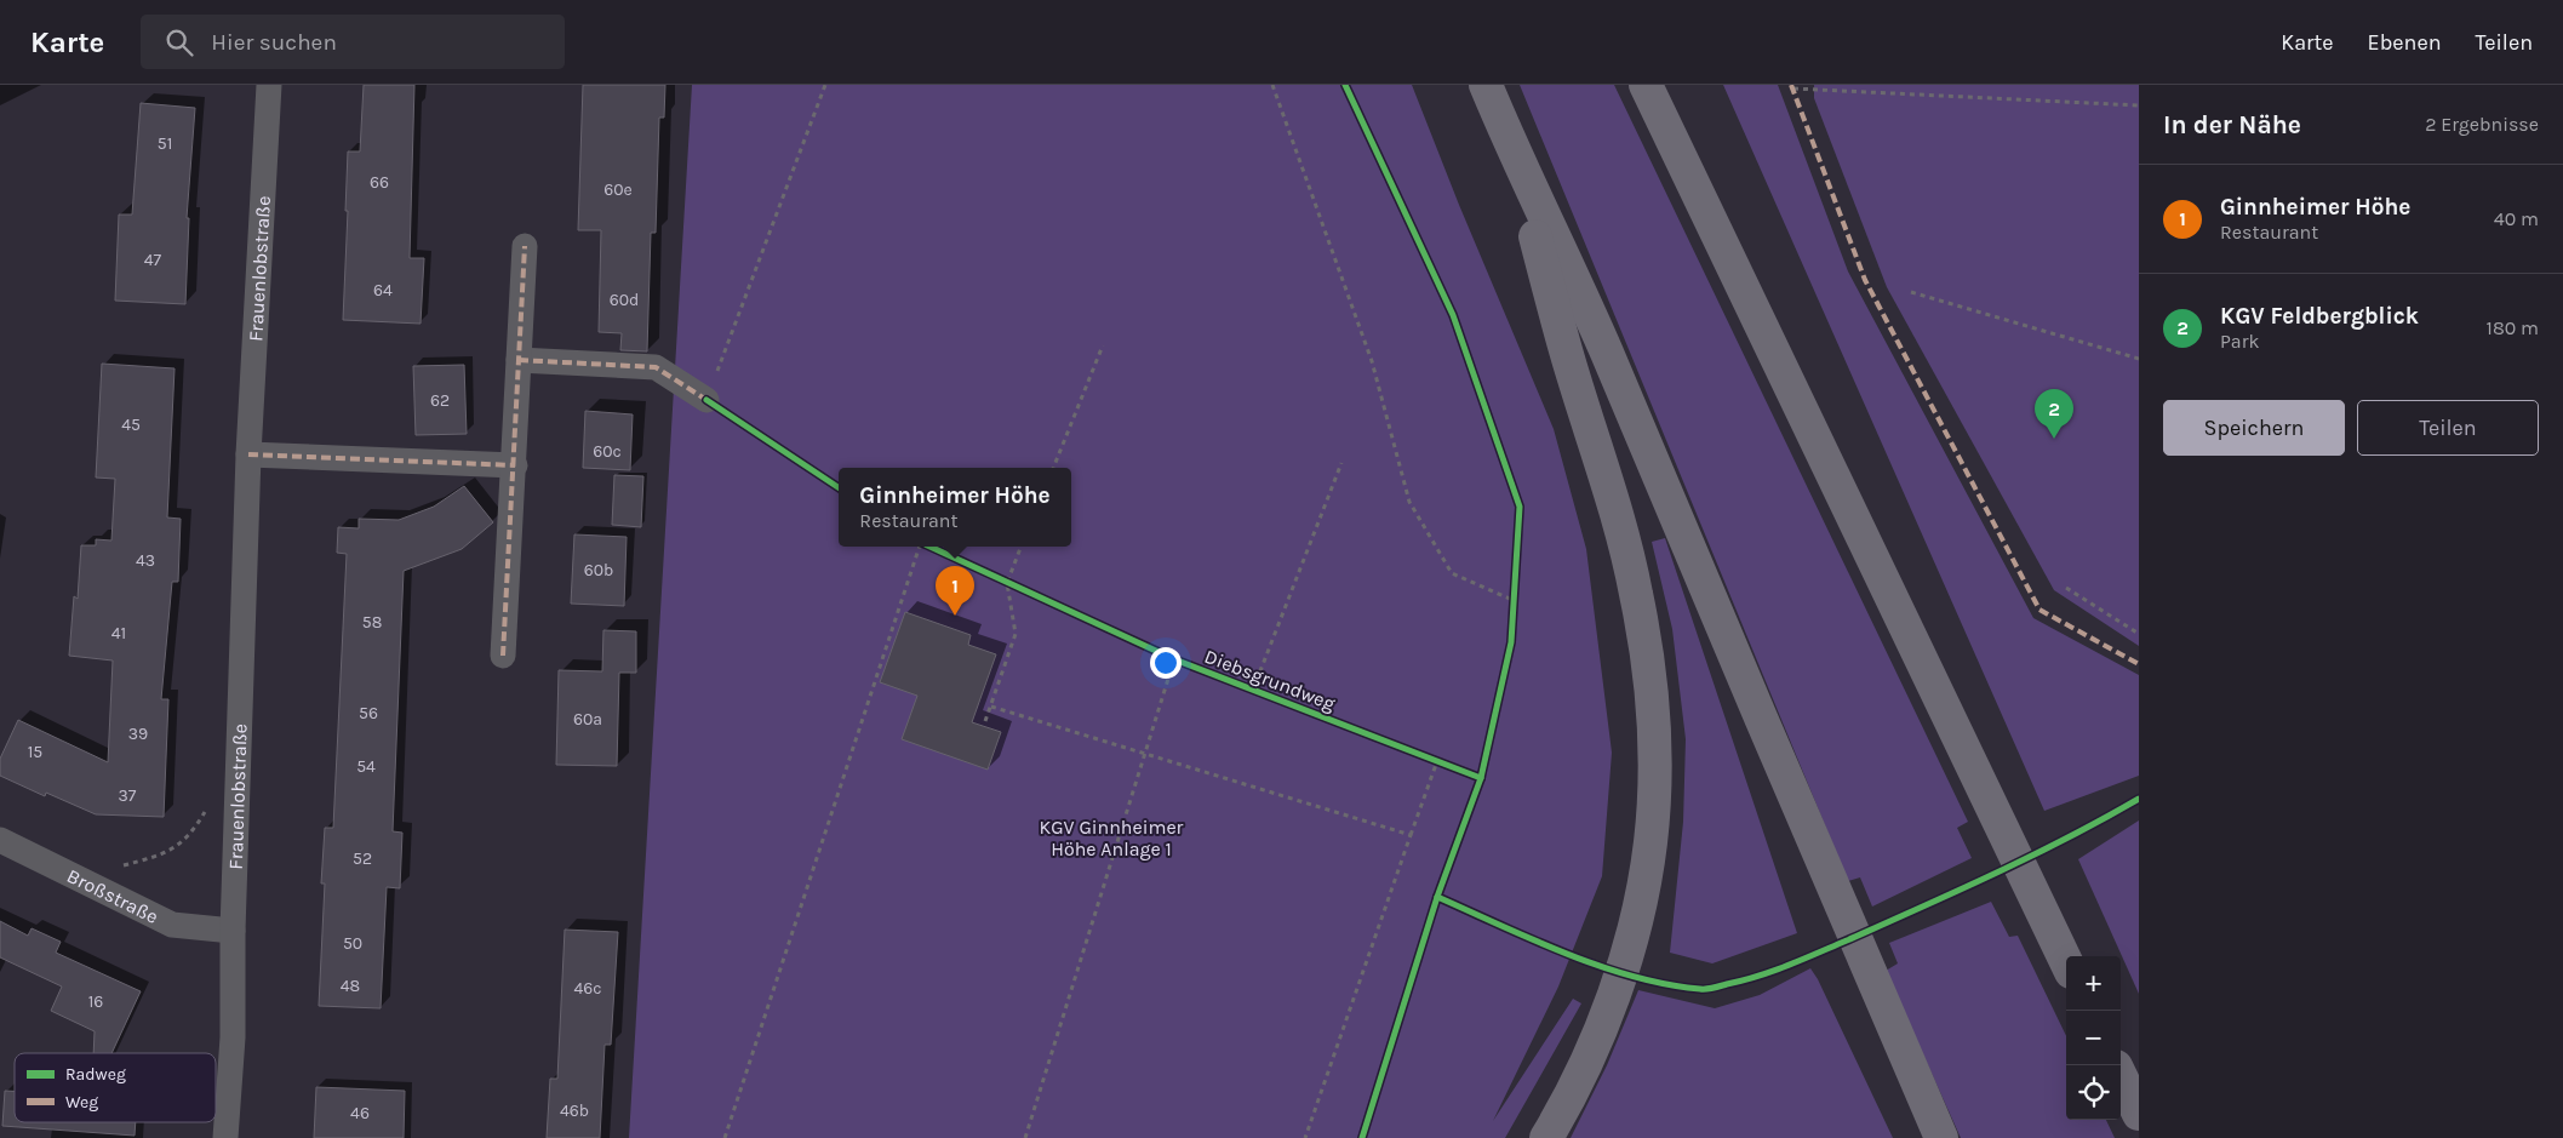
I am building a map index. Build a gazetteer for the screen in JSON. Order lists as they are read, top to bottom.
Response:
{
  "streets": {
    "street": ["Frauenlobstraße", "Broßstraße"],
    "cycle path": ["Diebsgrundweg"]
  },
  "crossings": [
    ["Frauenlobstraße", "Broßstraße"]
  ],
  "parks": ["KGV Ginnheimer Höhe Anlage 1"],
  "house_numbers": [
    "51",
    "66",
    "60e",
    "47",
    "64",
    "60d",
    "62",
    "45",
    "60c",
    "43",
    "60b",
    "58",
    "41",
    "56",
    "60a",
    "39",
    "15",
    "54",
    "37",
    "52",
    "50",
    "48",
    "46c",
    "16",
    "46b",
    "46"
  ],
  "legend": ["Radweg", "Weg"],
  "page": {
    "header": "Karte",
    "search": "Hier suchen",
    "nav": ["Karte", "Ebenen", "Teilen"],
    "heading": ["In der Nähe", "2 Ergebnisse"],
    "list": [
      {
        "mark": "1",
        "name": "Ginnheimer Höhe",
        "note": "Restaurant",
        "value": "40 m"
      },
      {
        "mark": "2",
        "name": "KGV Feldbergblick",
        "note": "Park",
        "value": "180 m"
      }
    ],
    "buttons": ["Speichern", "Teilen"],
    "pins": ["2", "1"],
    "popup": ["Ginnheimer Höhe", "Restaurant"],
    "map_buttons": ["+", "−"]
  }
}
